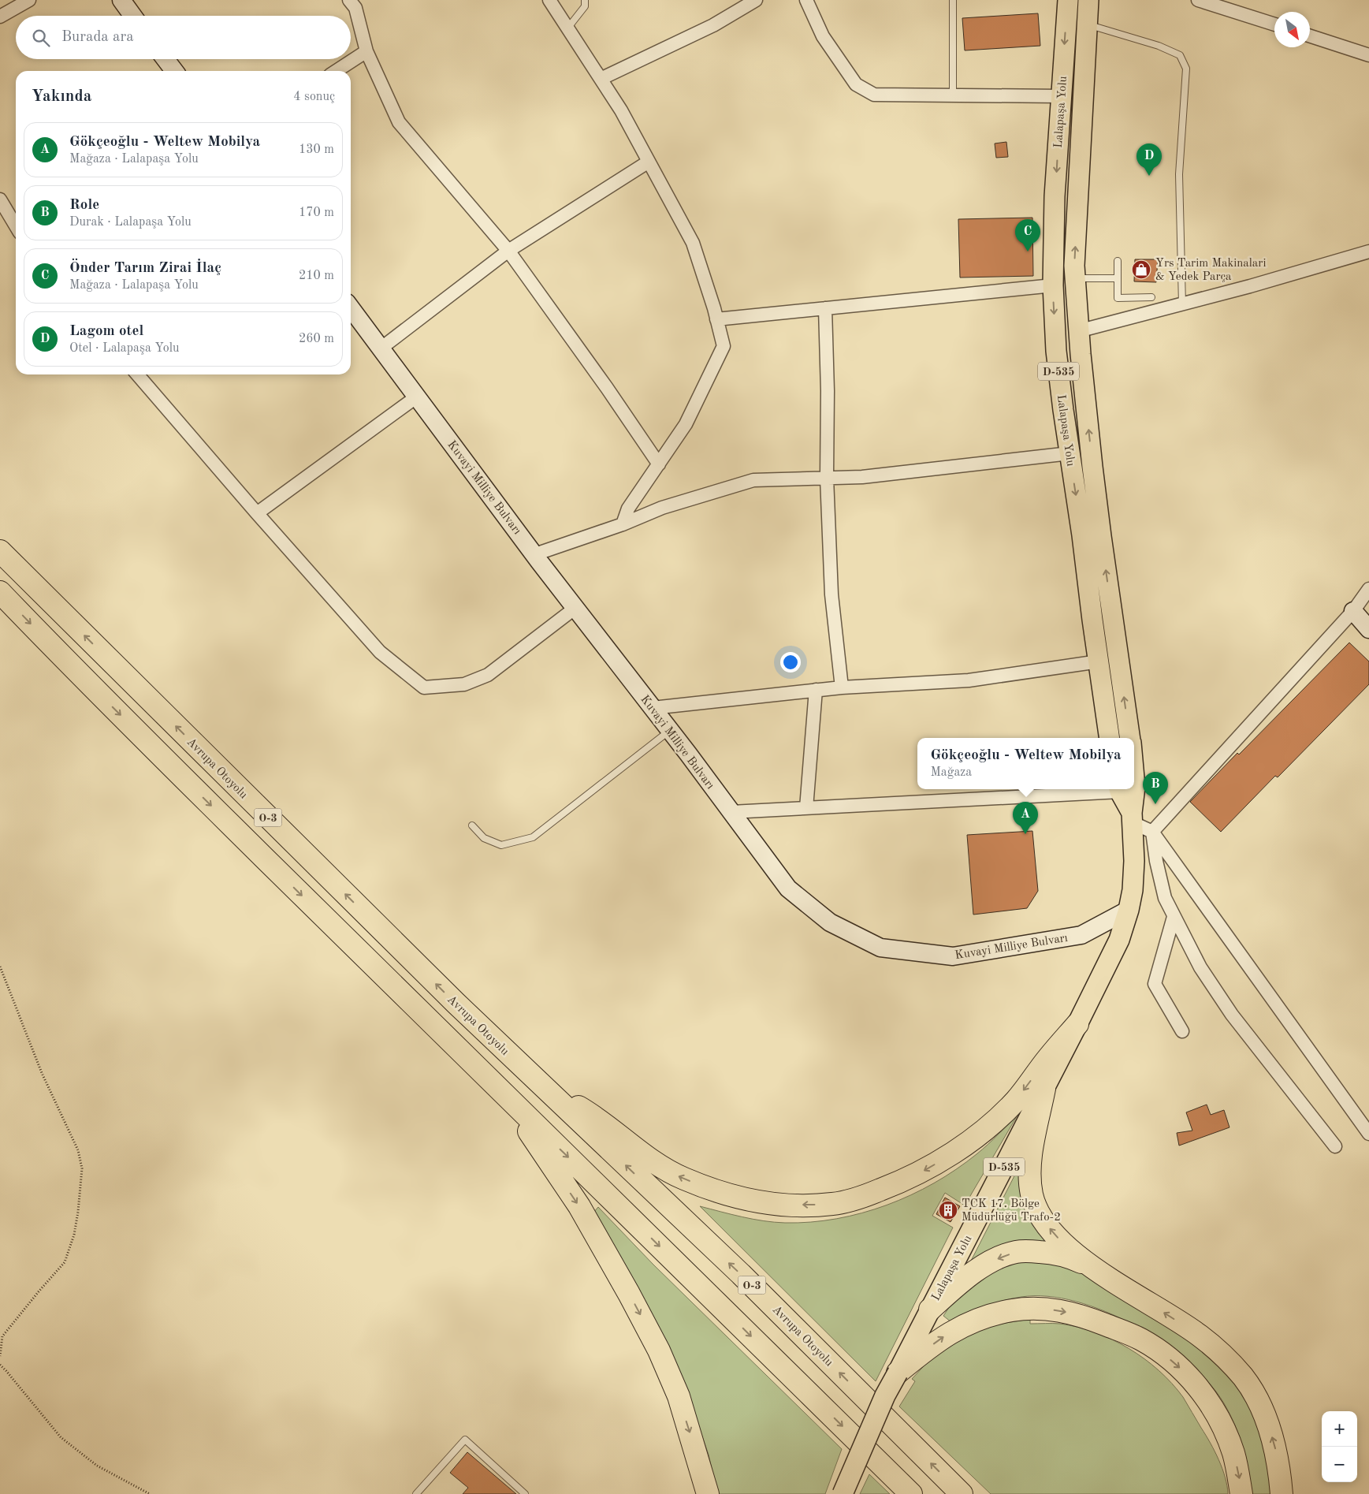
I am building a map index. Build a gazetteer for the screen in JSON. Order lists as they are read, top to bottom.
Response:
{
  "streets": {
    "highway": ["Avrupa Otoyolu", "O-3"],
    "main road": ["Lalapaşa Yolu", "D-535"],
    "street": ["Kuvayi Milliye Bulvarı"]
  },
  "crossings": [
    ["Lalapaşa Yolu", "D-535"],
    ["D-535", "Kuvayi Milliye Bulvarı"]
  ],
  "places": {
    "shop": ["Yrs Tarim Makinalari & Yedek Parça"],
    "building": ["TCK 17. Bölge Müdürlüğü Trafo-2"]
  },
  "north": "bottom right",
  "page": {
    "search": "Burada ara",
    "heading": ["Yakında", "4 sonuç"],
    "list": [
      {
        "mark": "A",
        "name": "Gökçeoğlu - Weltew Mobilya",
        "note": "Mağaza · Lalapaşa Yolu",
        "value": "130 m"
      },
      {
        "mark": "B",
        "name": "Role",
        "note": "Durak · Lalapaşa Yolu",
        "value": "170 m"
      },
      {
        "mark": "C",
        "name": "Önder Tarım Zirai İlaç",
        "note": "Mağaza · Lalapaşa Yolu",
        "value": "210 m"
      },
      {
        "mark": "D",
        "name": "Lagom otel",
        "note": "Otel · Lalapaşa Yolu",
        "value": "260 m"
      }
    ],
    "pins": [
      "D",
      "C",
      "B",
      "A"
    ],
    "popup": ["Gökçeoğlu - Weltew Mobilya", "Mağaza"],
    "map_buttons": ["+", "−"]
  }
}
